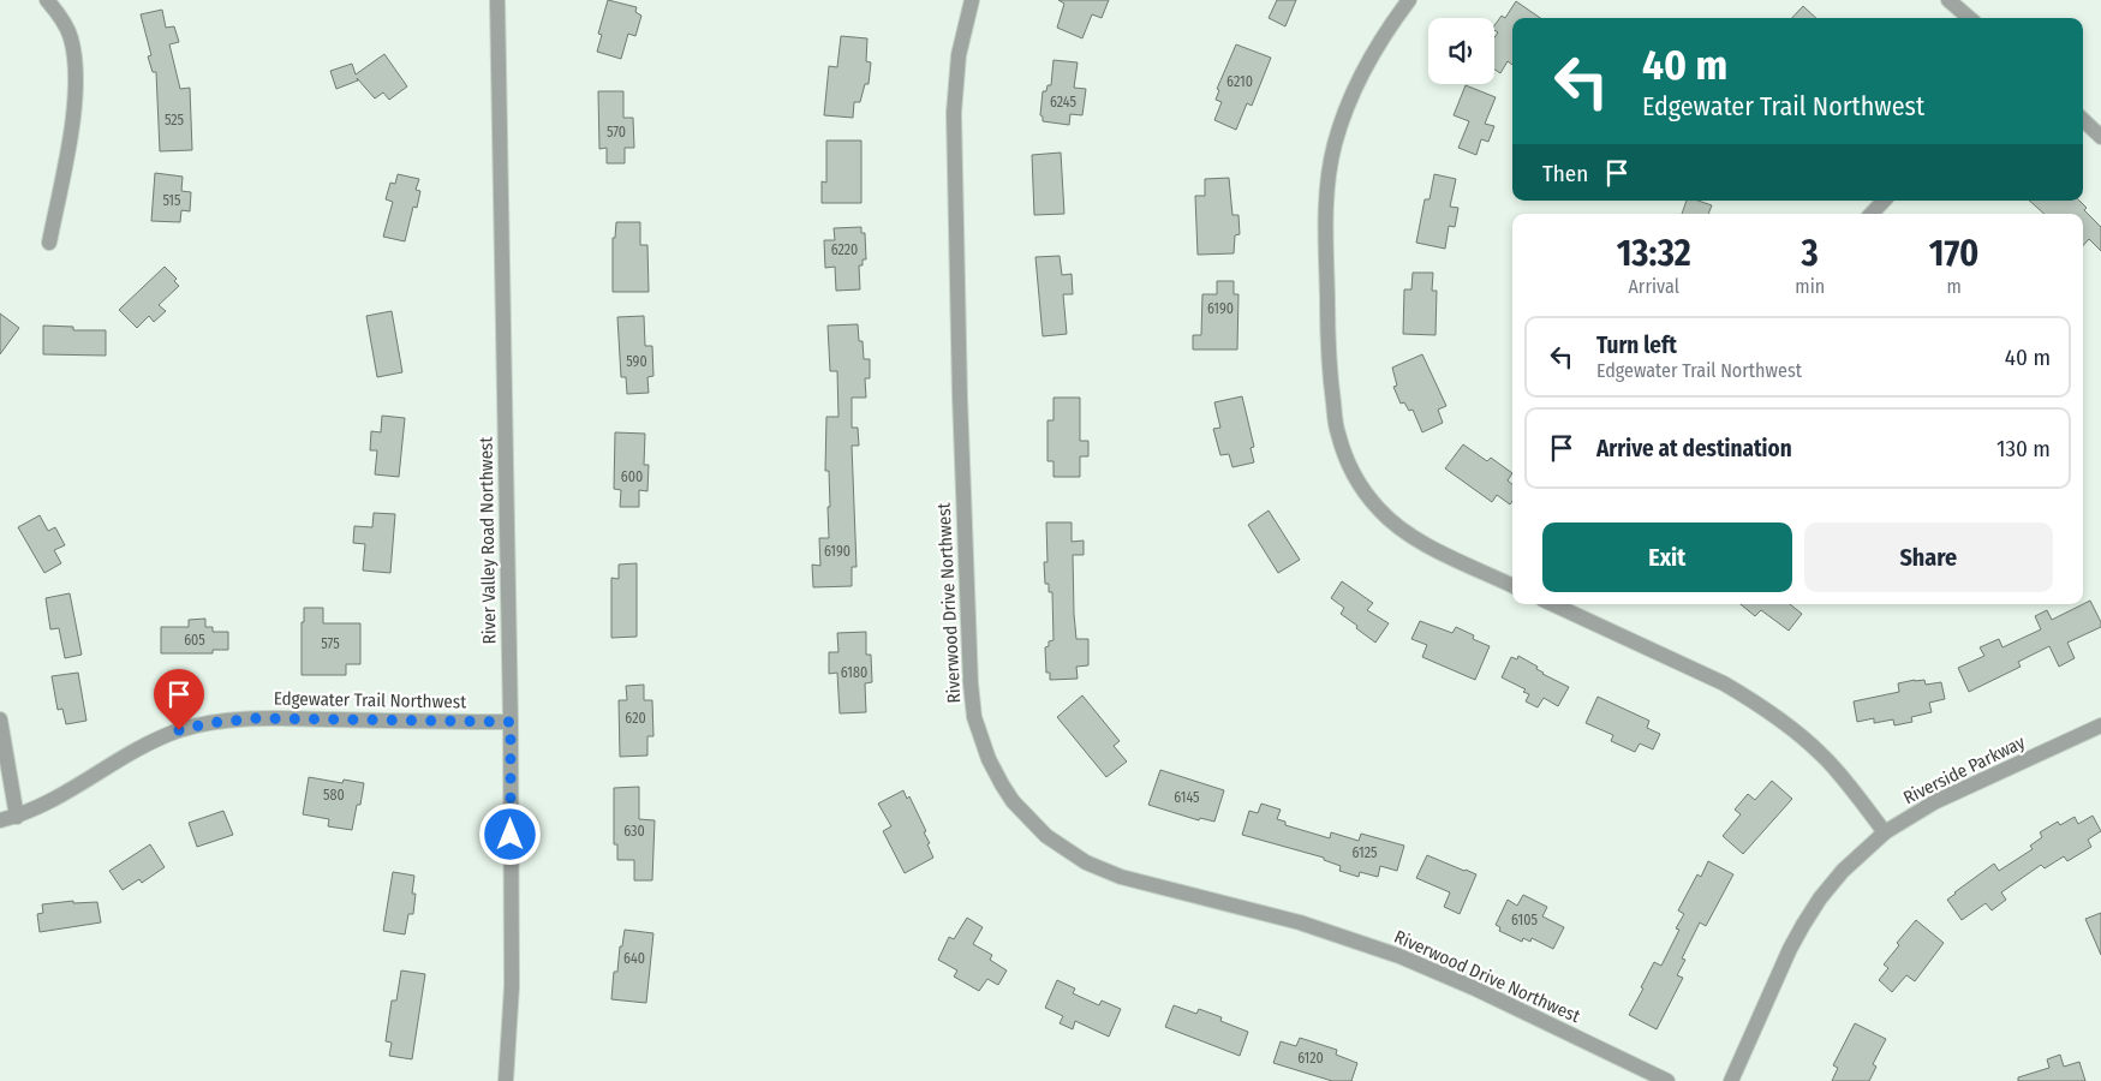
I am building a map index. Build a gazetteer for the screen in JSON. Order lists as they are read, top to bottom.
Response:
{
  "streets": {
    "street": [
      "River Valley Road Northwest",
      "Riverwood Drive Northwest",
      "Edgewater Trail Northwest",
      "Riverside Parkway"
    ]
  },
  "crossings": [
    ["River Valley Road Northwest", "Edgewater Trail Northwest"]
  ],
  "house_numbers": [
    "6210",
    "6245",
    "525",
    "570",
    "515",
    "6220",
    "6190",
    "590",
    "600",
    "6190",
    "605",
    "575",
    "6180",
    "620",
    "580",
    "6145",
    "630",
    "6125",
    "6105",
    "640",
    "6120"
  ],
  "page": {
    "turn": ["40 m", "Edgewater Trail Northwest"],
    "then": "Then",
    "eta": [
      "13:32",
      "Arrival",
      "3",
      "min",
      "170",
      "m"
    ],
    "list": [
      {
        "name": "Turn left",
        "note": "Edgewater Trail Northwest",
        "value": "40 m"
      },
      {
        "name": "Arrive at destination",
        "value": "130 m"
      }
    ],
    "buttons": ["Exit", "Share"]
  }
}
